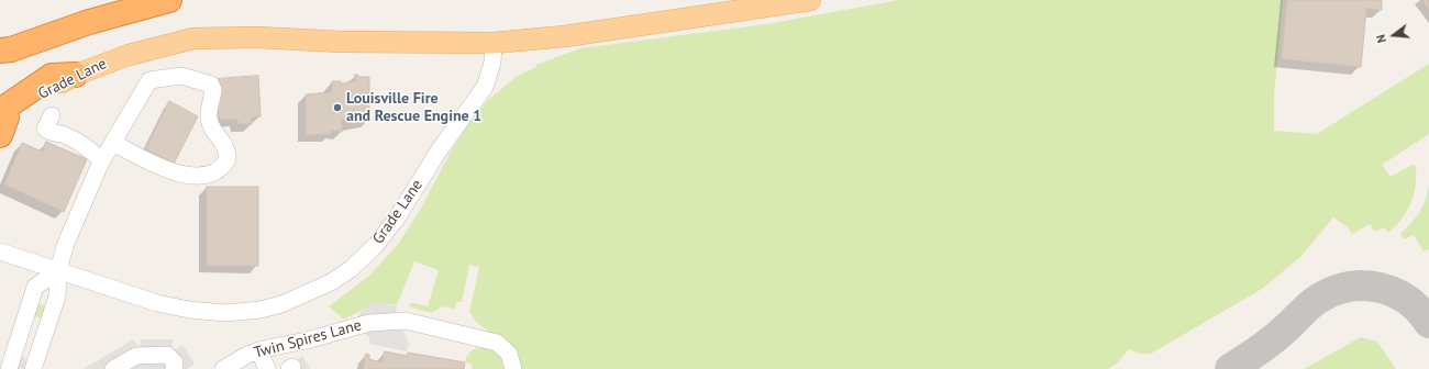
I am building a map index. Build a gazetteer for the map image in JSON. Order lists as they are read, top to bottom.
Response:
{
  "streets": {
    "main road": ["Grade Lane"],
    "street": ["Twin Spires Lane"]
  },
  "places": ["Louisville Fire and Rescue Engine 1"],
  "north": "left"
}
